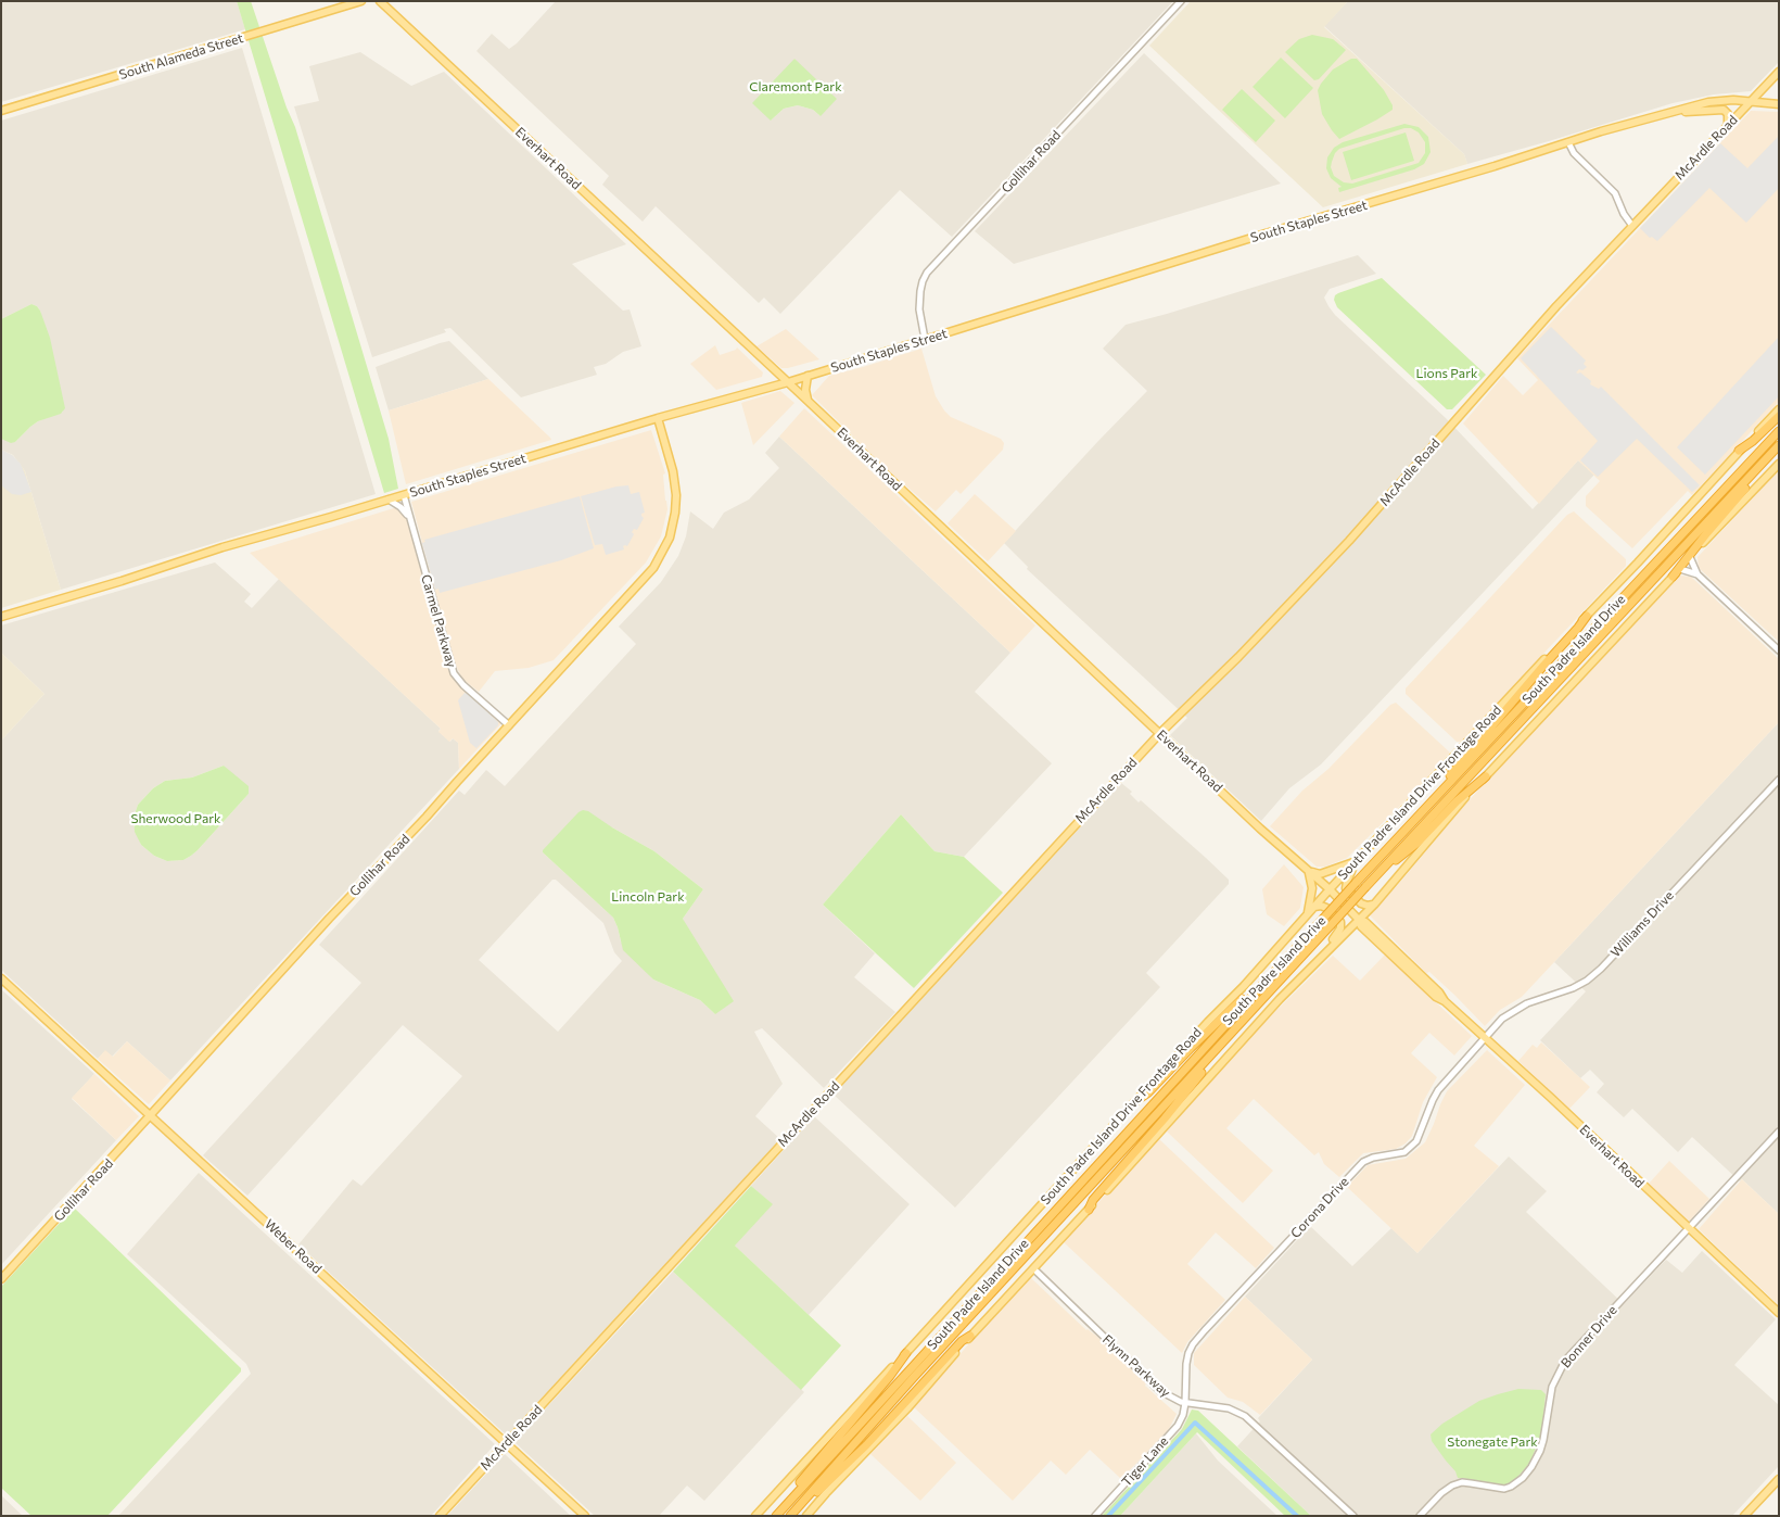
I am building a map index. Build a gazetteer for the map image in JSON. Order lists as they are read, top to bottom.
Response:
{
  "streets": {
    "highway": ["South Padre Island Drive"],
    "main road": [
      "South Alameda Street",
      "McArdle Road",
      "Everhart Road",
      "Gollihar Road",
      "South Staples Street",
      "South Padre Island Drive Frontage Road",
      "Weber Road"
    ],
    "street": [
      "Carmel Parkway",
      "Williams Drive",
      "Corona Drive",
      "Bonner Drive",
      "Flynn Parkway",
      "Tiger Lane"
    ]
  },
  "crossings": [
    ["McArdle Road", "Everhart Road"],
    ["McArdle Road", "South Staples Street"],
    ["McArdle Road", "Weber Road"],
    ["Everhart Road", "South Staples Street"],
    ["Everhart Road", "South Padre Island Drive Frontage Road"],
    ["Everhart Road", "Williams Drive"],
    ["Everhart Road", "Corona Drive"],
    ["Everhart Road", "Bonner Drive"],
    ["Gollihar Road", "South Staples Street"],
    ["Gollihar Road", "Carmel Parkway"],
    ["Gollihar Road", "Weber Road"],
    ["South Staples Street", "Carmel Parkway"],
    ["Williams Drive", "Corona Drive"],
    ["Corona Drive", "Flynn Parkway"],
    ["Corona Drive", "Tiger Lane"],
    ["Flynn Parkway", "Tiger Lane"]
  ],
  "parks": [
    "Claremont Park",
    "Lions Park",
    "Sherwood Park",
    "Lincoln Park",
    "Stonegate Park"
  ]
}
